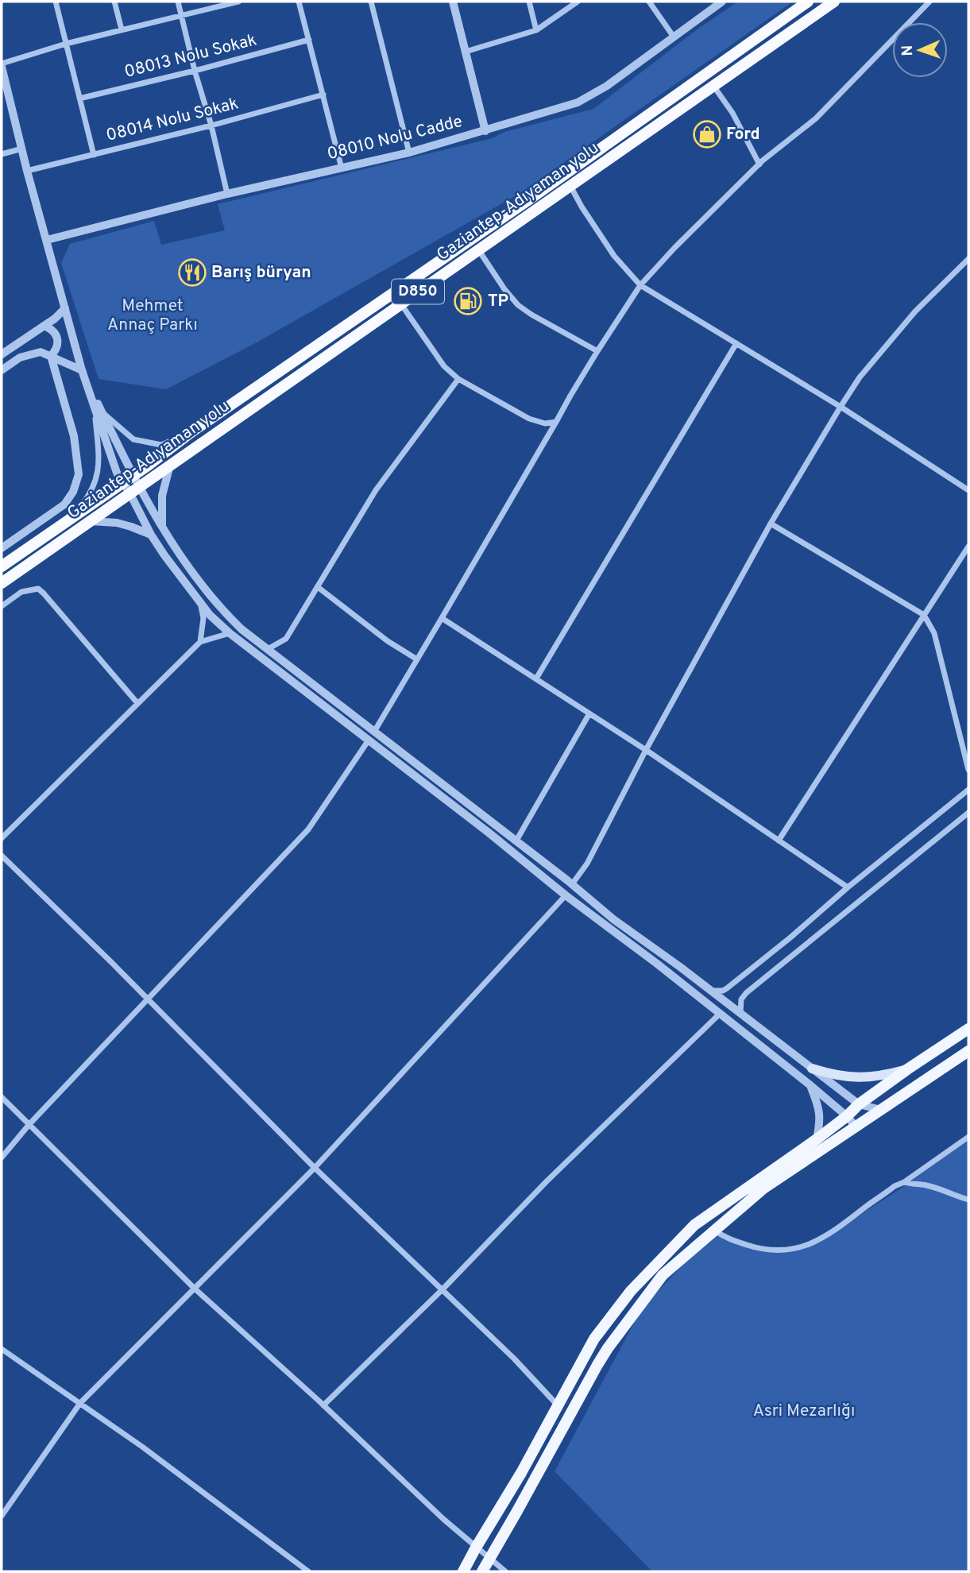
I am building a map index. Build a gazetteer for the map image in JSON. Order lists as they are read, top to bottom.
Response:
{
  "streets": {
    "highway": ["Gaziantep-Adıyaman yolu", "D850"],
    "street": ["08013 Nolu Sokak", "08014 Nolu Sokak", "08010 Nolu Cadde"]
  },
  "parks": ["Mehmet Annaç Parkı", "Asri Mezarlığı"],
  "places": {
    "shop": ["Ford"],
    "restaurant": ["Barış büryan"],
    "fuel station": ["TP"]
  },
  "north": "left"
}
